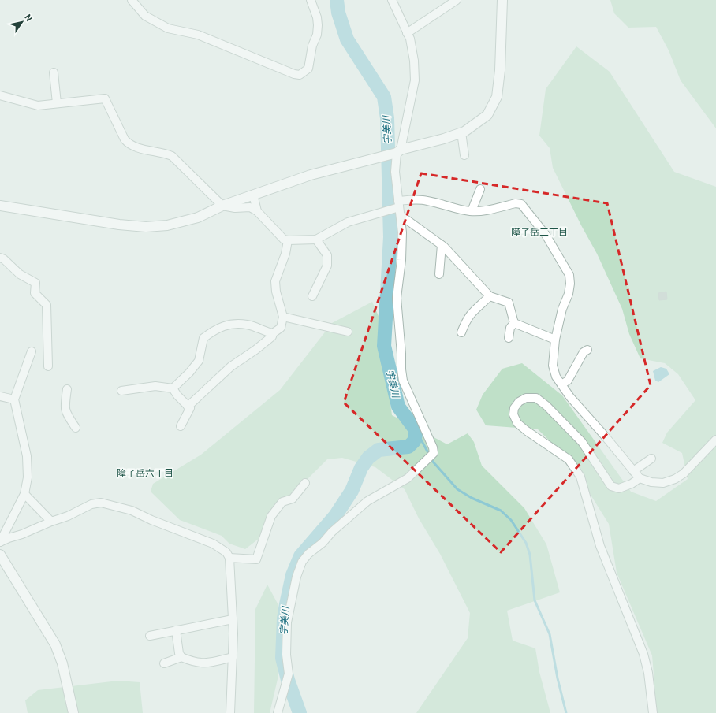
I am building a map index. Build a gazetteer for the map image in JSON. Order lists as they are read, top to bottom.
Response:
{
  "districts": ["障子岳三丁目", "障子岳六丁目"],
  "water": ["宇美川"],
  "north": "top right"
}
